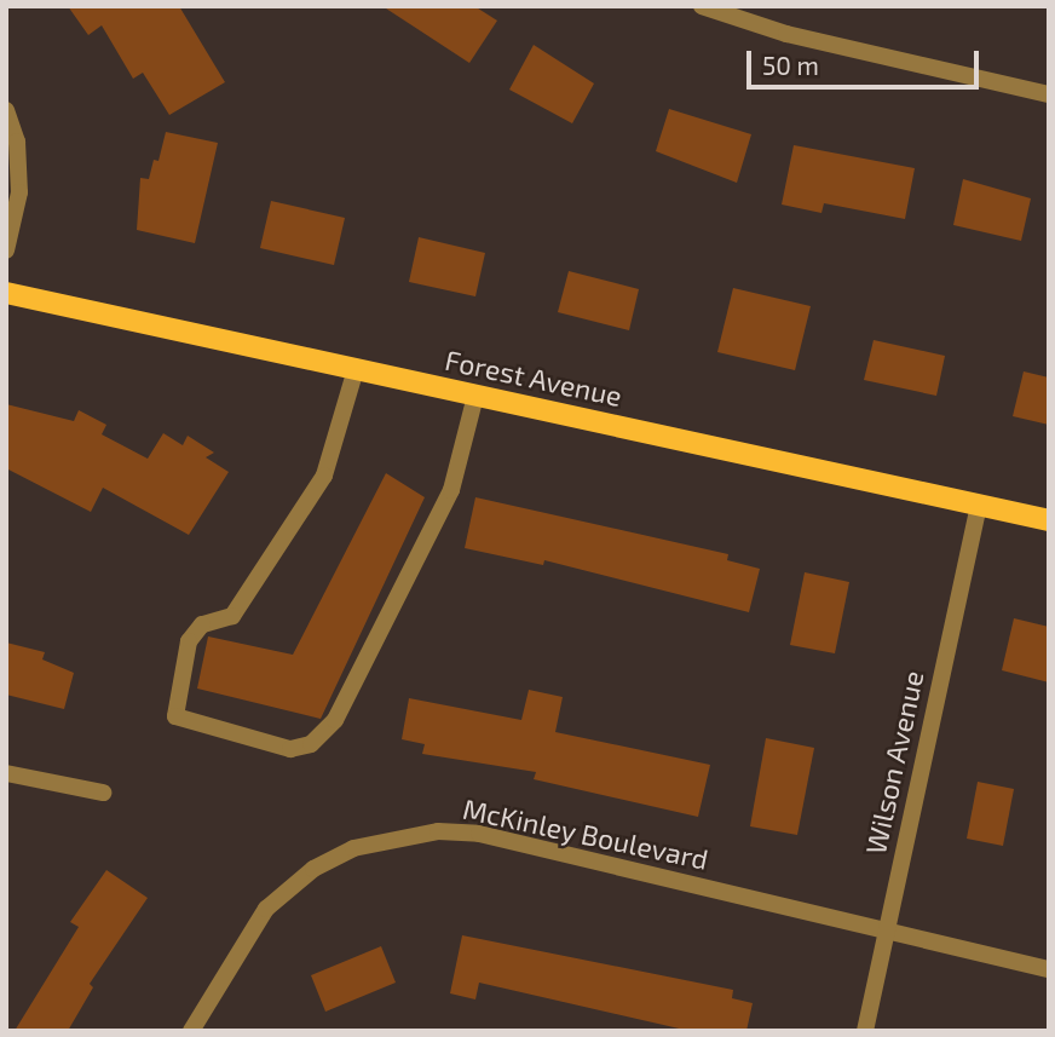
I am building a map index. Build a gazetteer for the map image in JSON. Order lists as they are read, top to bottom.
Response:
{
  "streets": {
    "main road": ["Forest Avenue"],
    "street": ["Wilson Avenue", "McKinley Boulevard"]
  },
  "crossings": [
    ["Forest Avenue", "Wilson Avenue"],
    ["Wilson Avenue", "McKinley Boulevard"]
  ],
  "scale_bar": "50 m"
}
